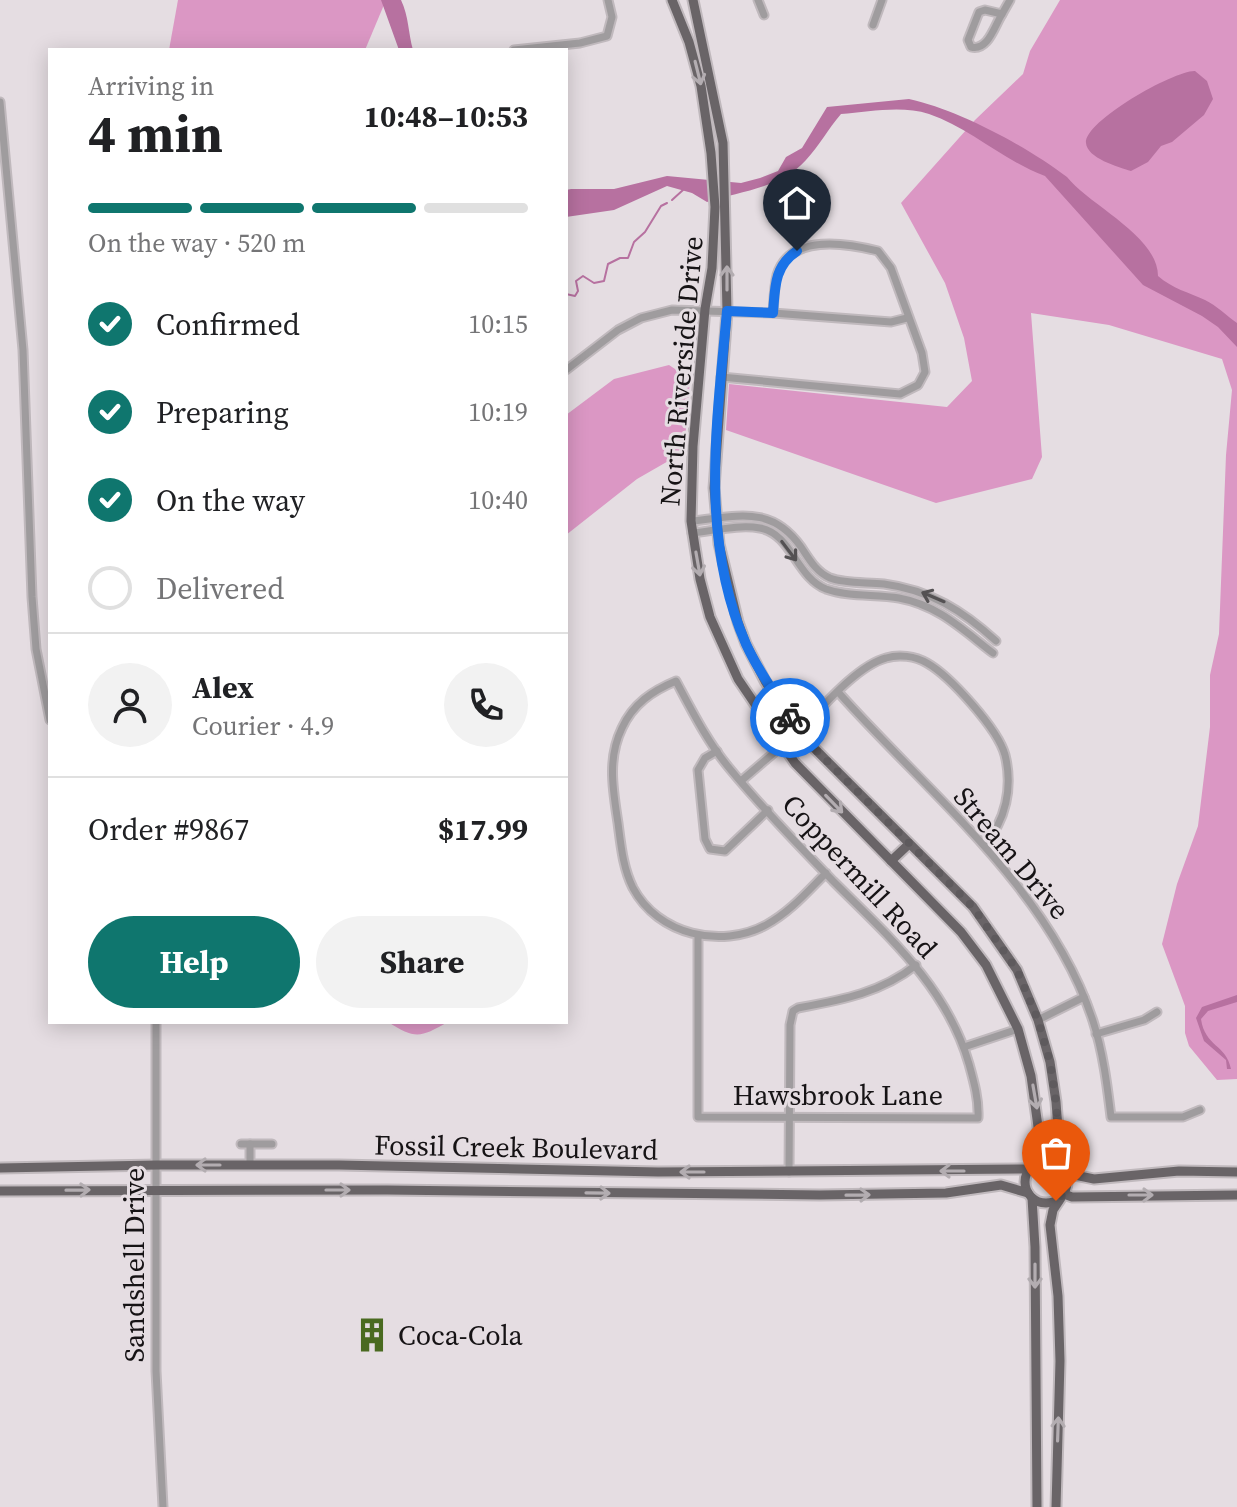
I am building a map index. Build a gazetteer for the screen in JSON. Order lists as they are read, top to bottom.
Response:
{
  "streets": {
    "main road": ["North Riverside Drive", "Fossil Creek Boulevard"],
    "street": [
      "Stream Drive",
      "Coppermill Road",
      "Hawsbrook Lane",
      "Sandshell Drive"
    ]
  },
  "crossings": [
    ["North Riverside Drive", "Fossil Creek Boulevard"],
    ["Coppermill Road", "Hawsbrook Lane"],
    ["Fossil Creek Boulevard", "Sandshell Drive"]
  ],
  "places": {
    "building": ["Coca-Cola"]
  },
  "page": {
    "heading": ["4 min", "Arriving in", "10:48–10:53"],
    "panel": [
      "Alex",
      "Courier · 4.9",
      "Order #9867",
      "$17.99"
    ],
    "bar": "On the way · 520 m",
    "list": [
      ["Confirmed", "10:15"],
      ["Preparing", "10:19"],
      ["On the way", "10:40"],
      "Delivered"
    ],
    "buttons": ["Help", "Share"]
  }
}
